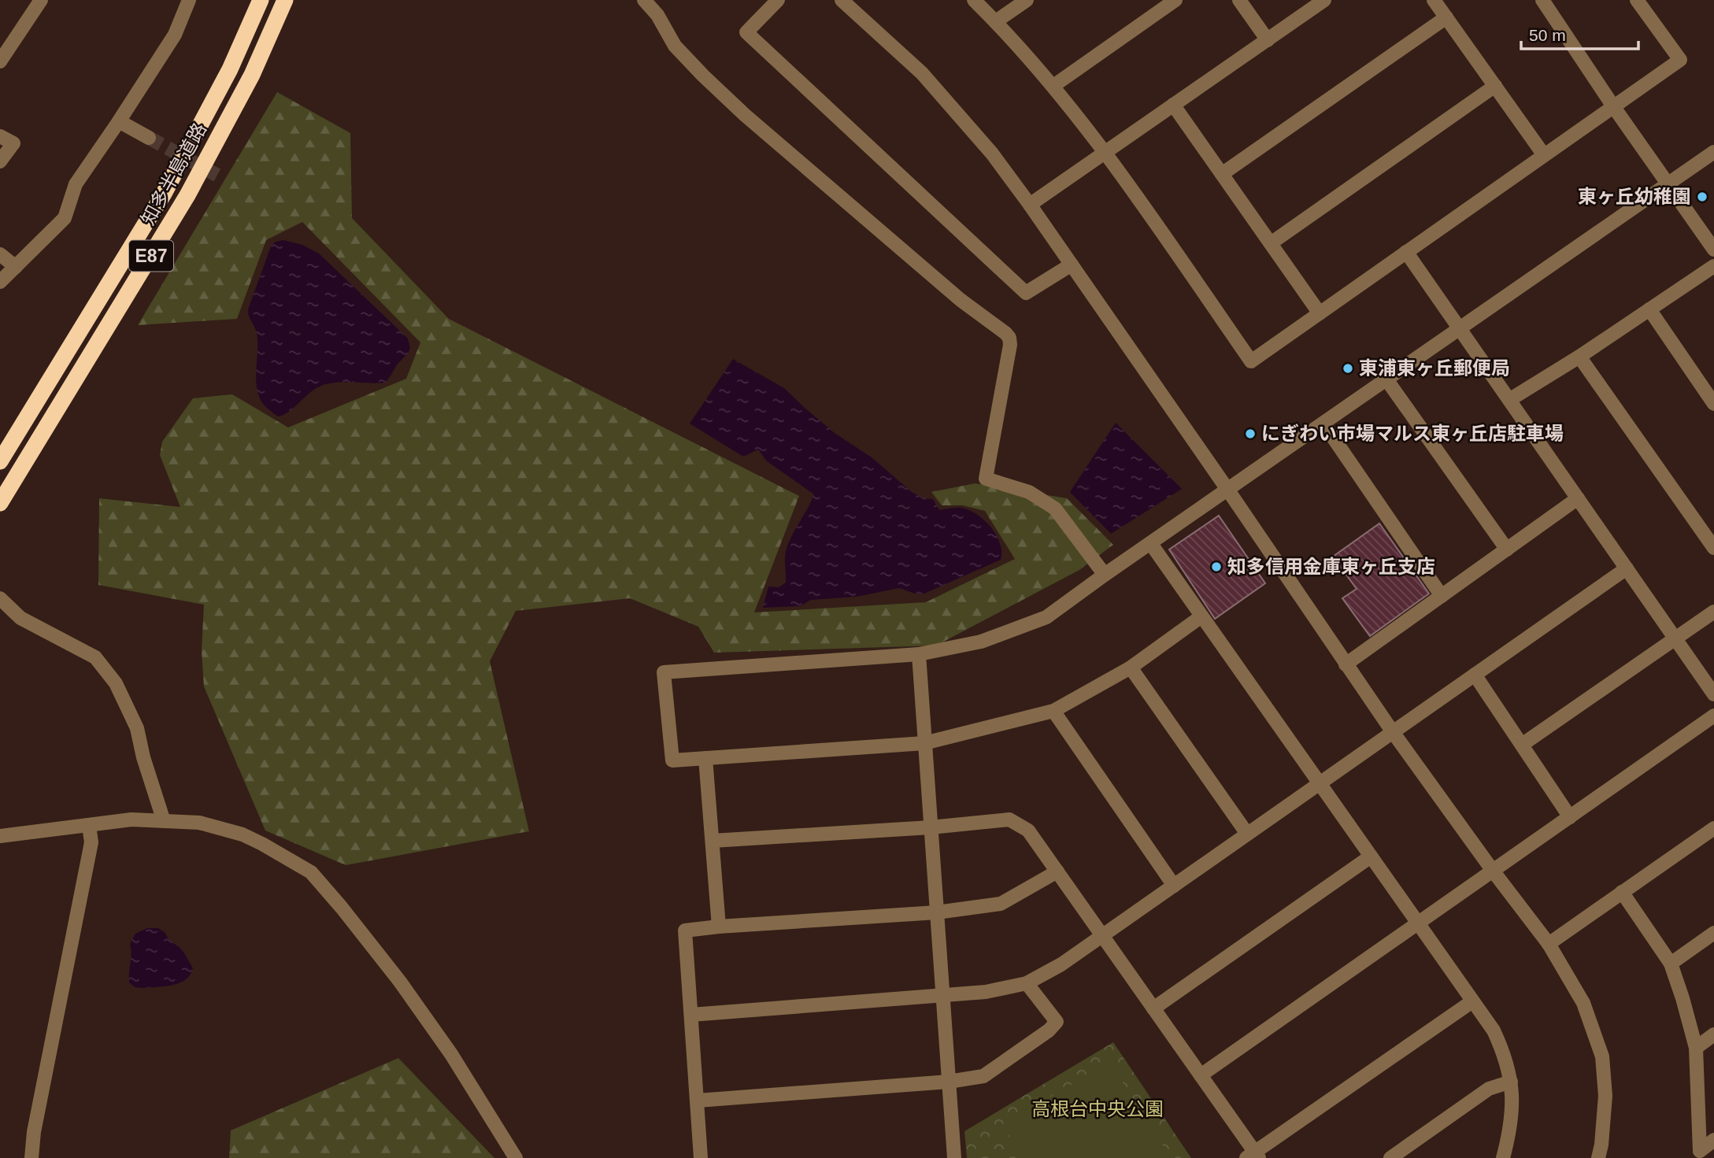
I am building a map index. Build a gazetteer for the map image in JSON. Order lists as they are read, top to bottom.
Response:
{
  "streets": {
    "highway": ["知多半島道路", "E87"]
  },
  "parks": ["高根台中央公園"],
  "places": [
    "東ヶ丘幼稚園",
    "東浦東ヶ丘郵便局",
    "にぎわい市場マルス東ヶ丘店駐車場",
    "知多信用金庫東ヶ丘支店"
  ],
  "scale_bar": "50 m"
}
